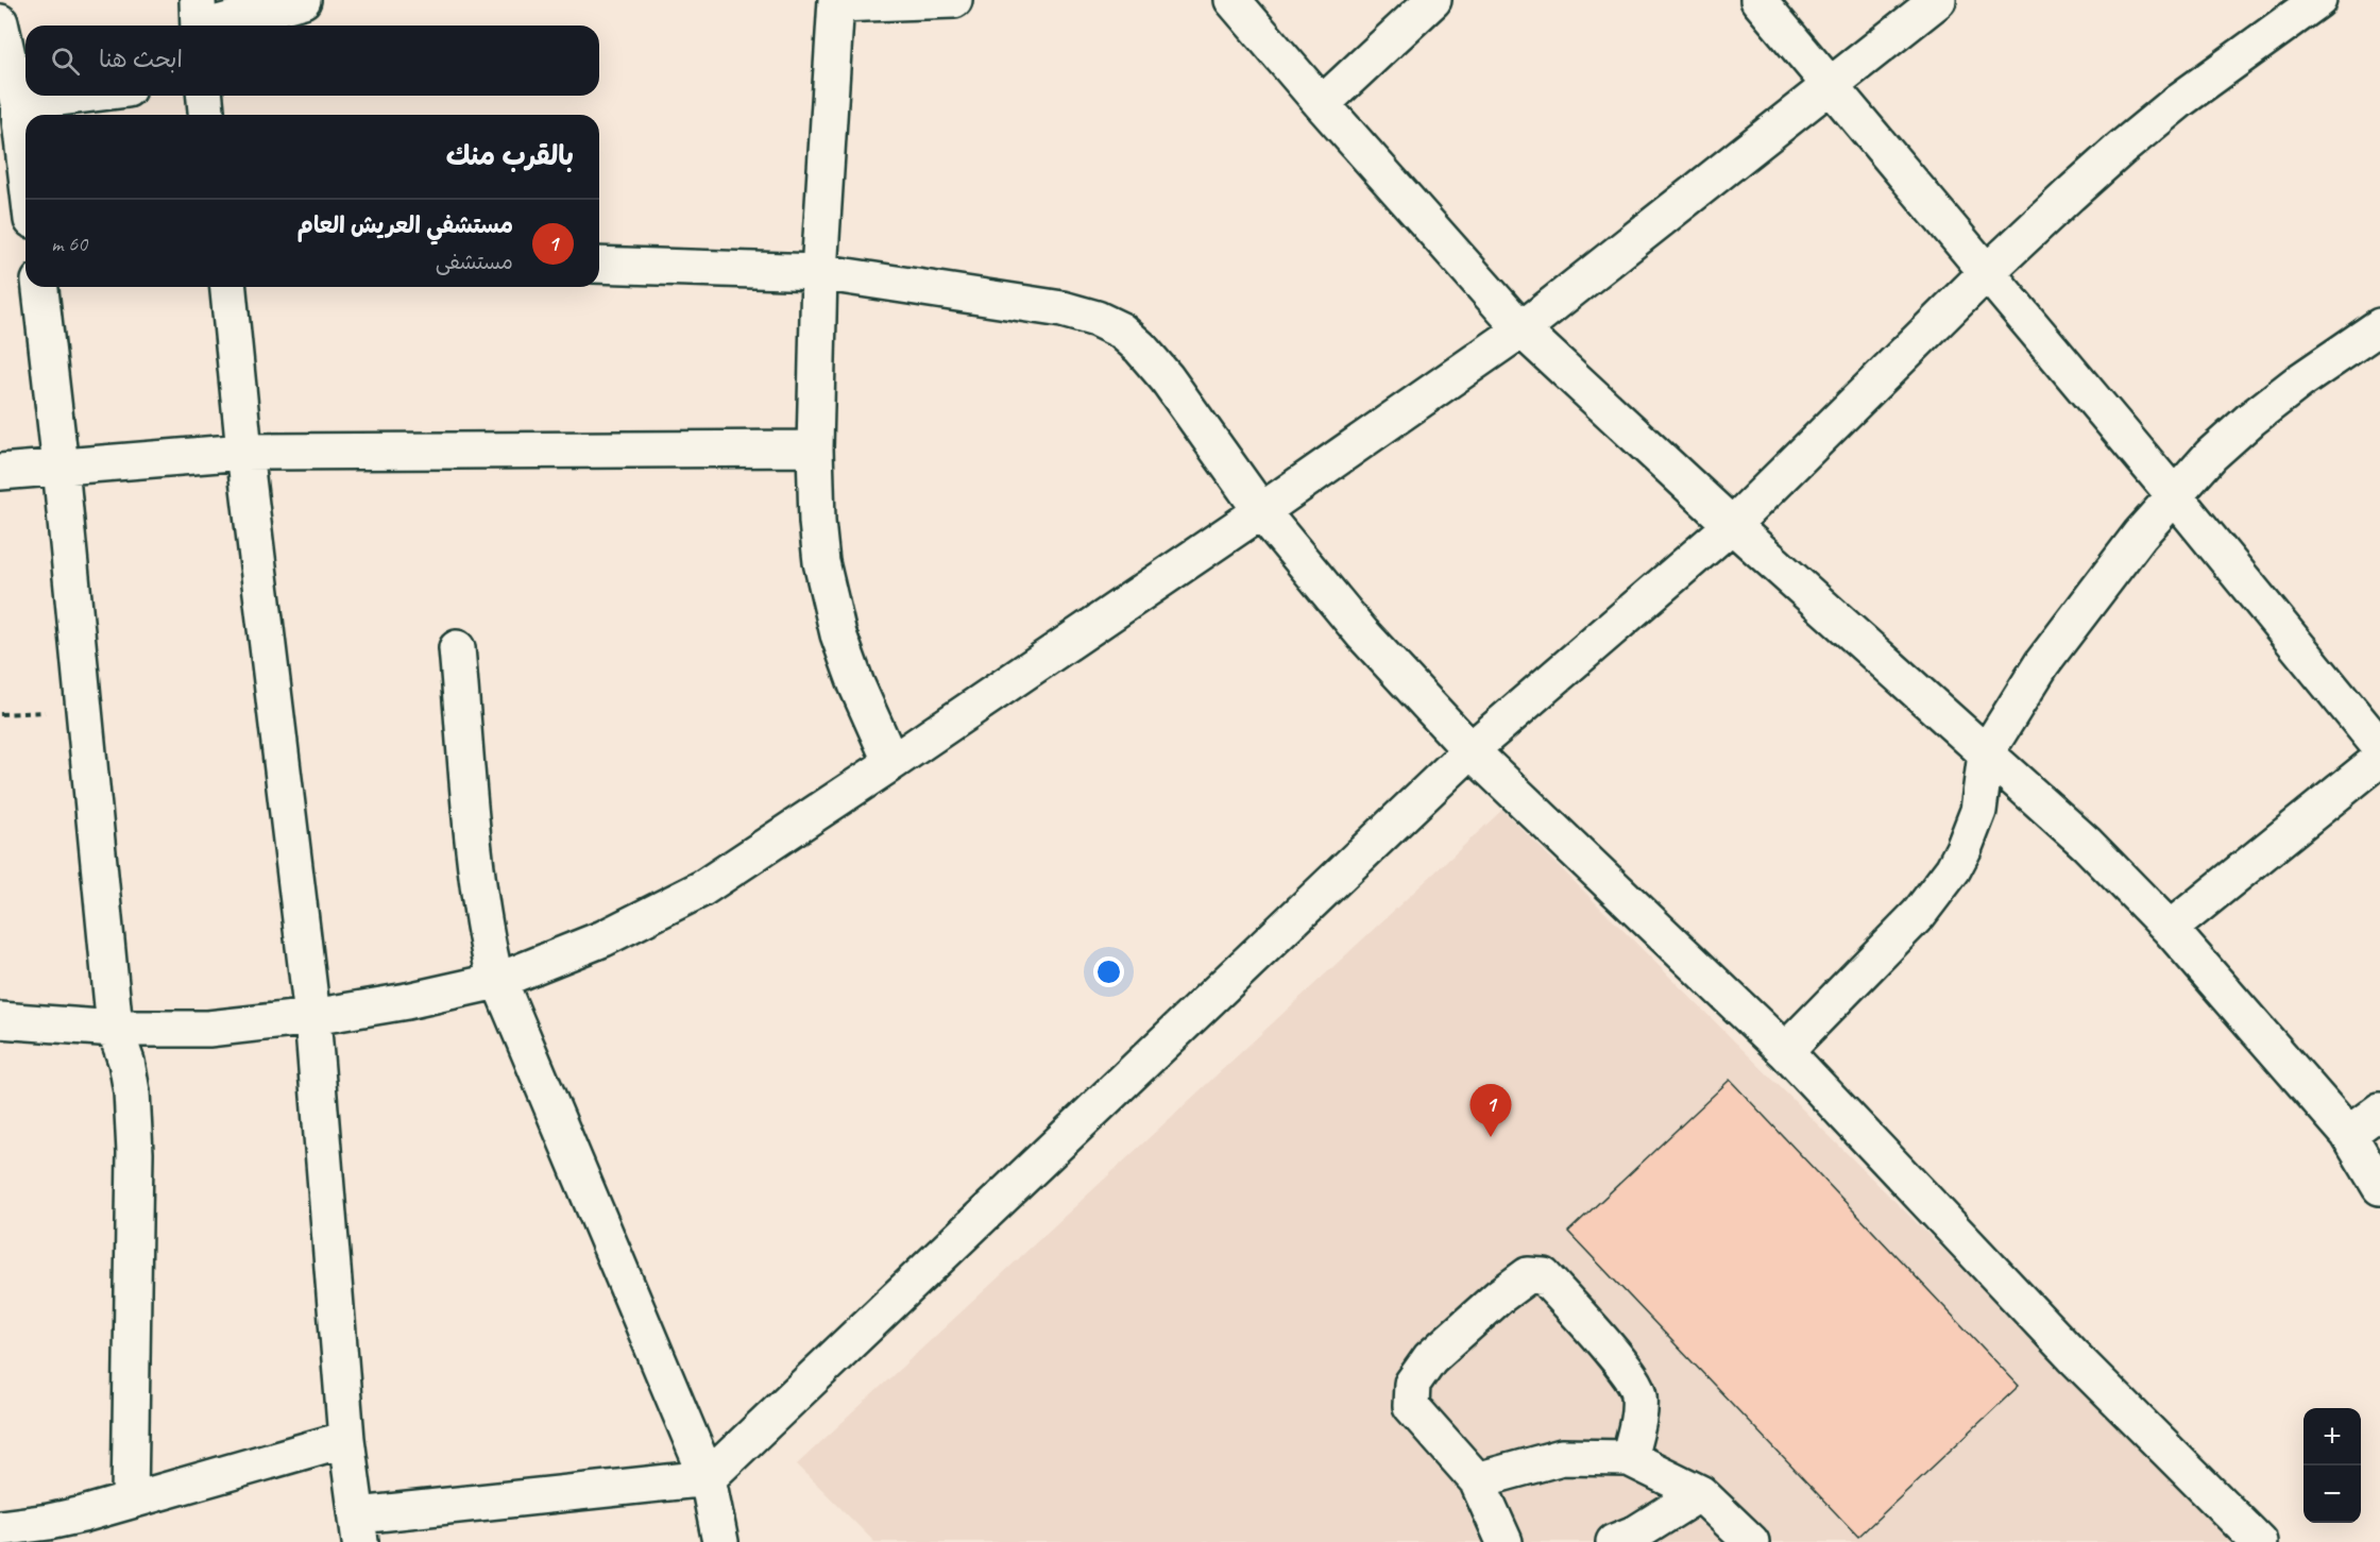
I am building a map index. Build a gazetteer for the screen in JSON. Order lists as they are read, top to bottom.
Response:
{
  "page": {
    "search": "ابحث هنا",
    "heading": "بالقرب منك",
    "list": [
      {
        "mark": "1",
        "name": "مستشفي العريش العام",
        "note": "مستشفى",
        "value": "60 m"
      }
    ],
    "pins": "1",
    "map_buttons": ["+", "−"]
  }
}
